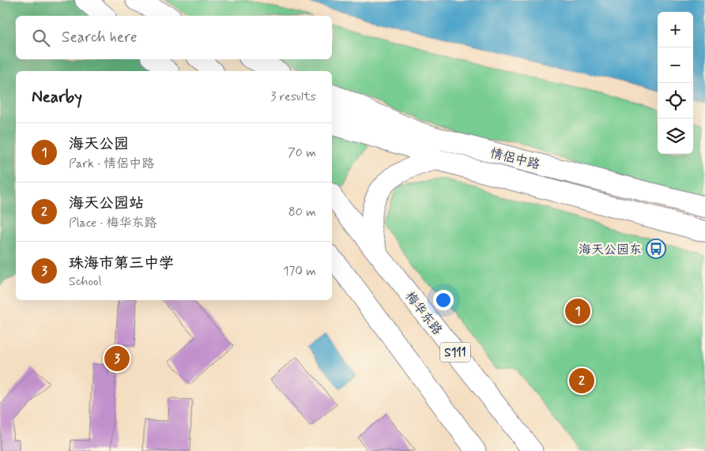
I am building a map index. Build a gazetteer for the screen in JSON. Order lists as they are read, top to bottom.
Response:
{
  "streets": {
    "highway": ["情侶中路"],
    "main road": ["梅华东路", "S111"]
  },
  "places": {
    "bus stop": ["海天公园东"]
  },
  "page": {
    "map_buttons": ["+", "−"],
    "search": "Search here",
    "heading": ["Nearby", "3 results"],
    "list": [
      {
        "mark": "1",
        "name": "海天公园",
        "note": "Park · 情侶中路",
        "value": "70 m"
      },
      {
        "mark": "2",
        "name": "海天公园站",
        "note": "Place · 梅华东路",
        "value": "80 m"
      },
      {
        "mark": "3",
        "name": "珠海市第三中学",
        "note": "School",
        "value": "170 m"
      }
    ],
    "pins": ["1", "3", "2"]
  }
}
